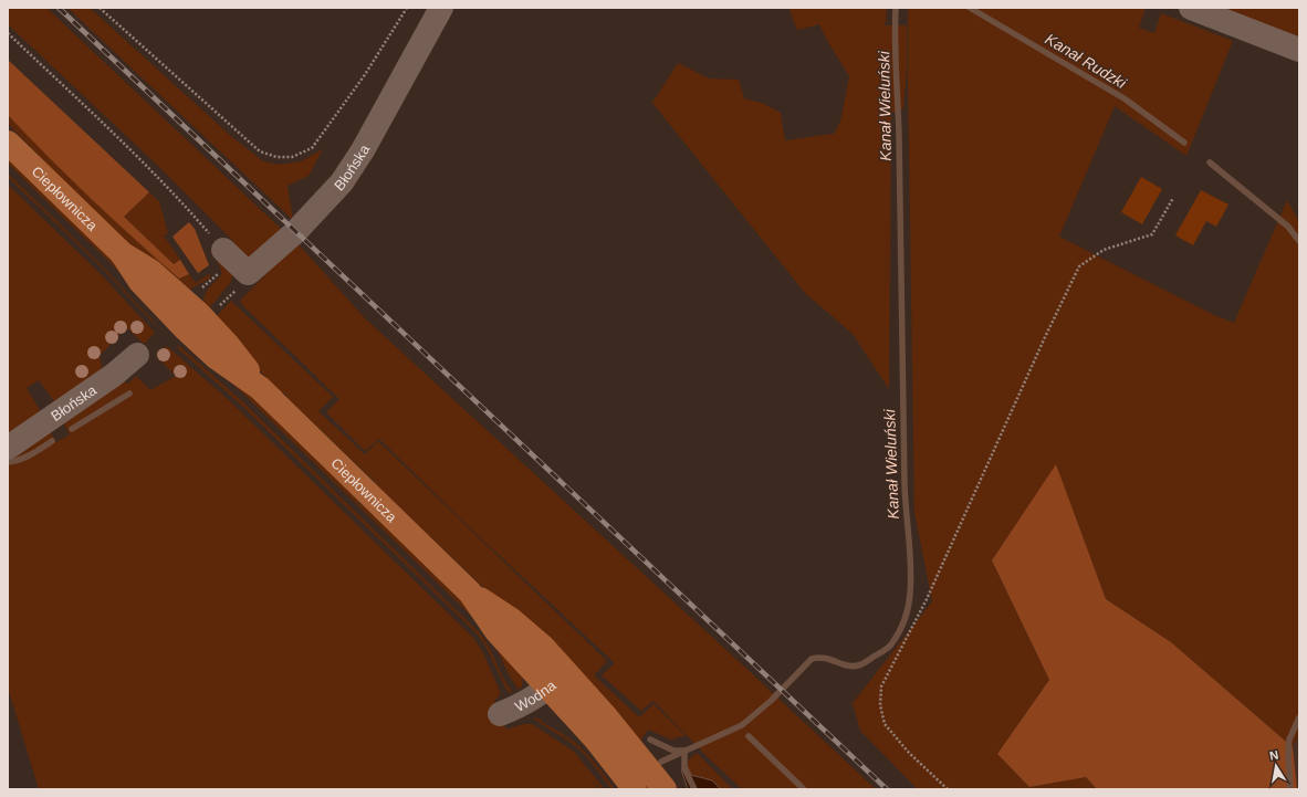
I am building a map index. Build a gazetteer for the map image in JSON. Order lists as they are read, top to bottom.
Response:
{
  "streets": {
    "main road": ["Ciepłownicza"],
    "street": ["Błońska", "Wodna"]
  },
  "crossings": [
    ["Ciepłownicza", "Wodna"]
  ],
  "water": ["Kanał Rudzki", "Kanał Wieluński"],
  "north": "top"
}
